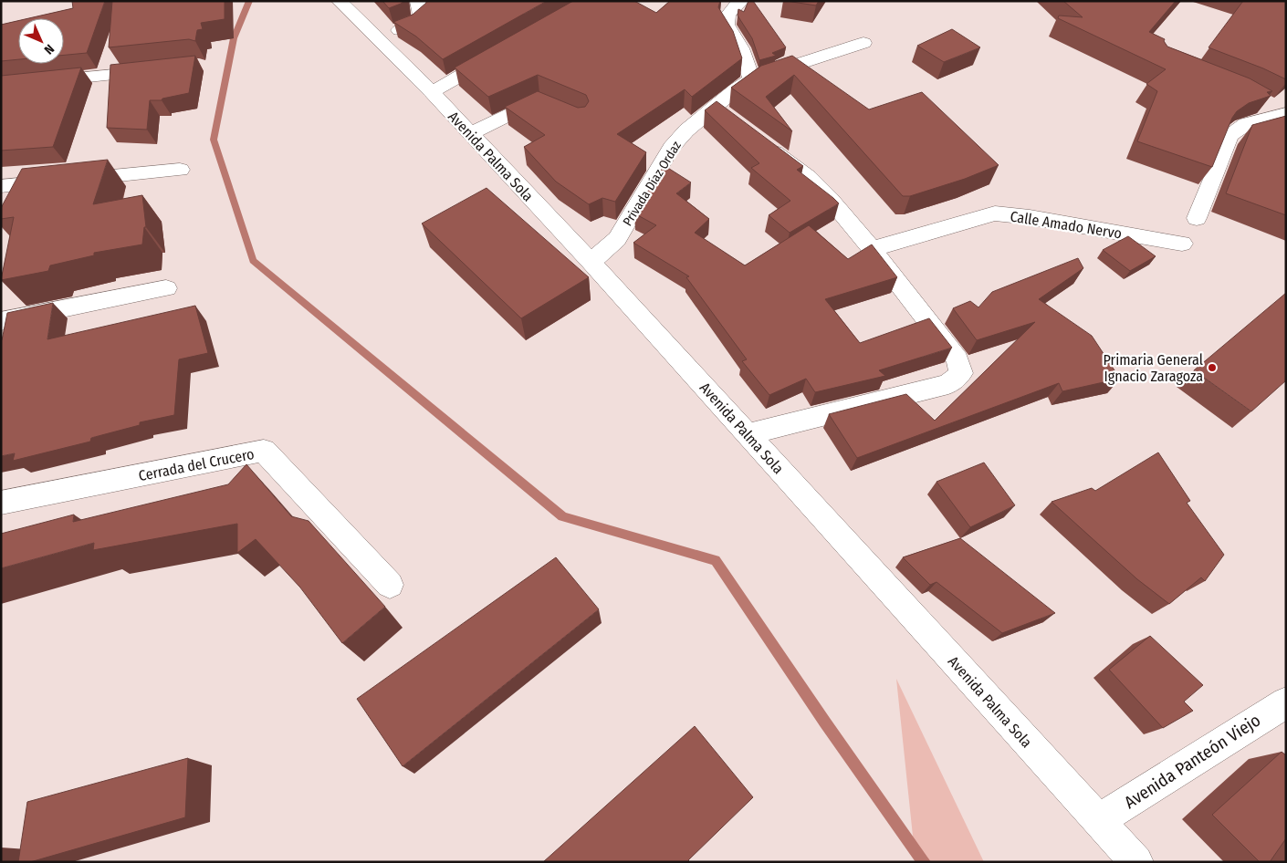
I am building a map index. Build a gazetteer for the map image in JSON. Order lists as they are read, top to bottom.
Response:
{
  "streets": {
    "street": [
      "Avenida Palma Sola",
      "Privada Díaz Ordaz",
      "Calle Amado Nervo",
      "Cerrada del Crucero",
      "Avenida Panteón Viejo"
    ]
  },
  "crossings": [
    ["Avenida Palma Sola", "Privada Díaz Ordaz"],
    ["Avenida Palma Sola", "Avenida Panteón Viejo"]
  ],
  "places": ["Primaria General Ignacio Zaragoza"],
  "north": "bottom right"
}
